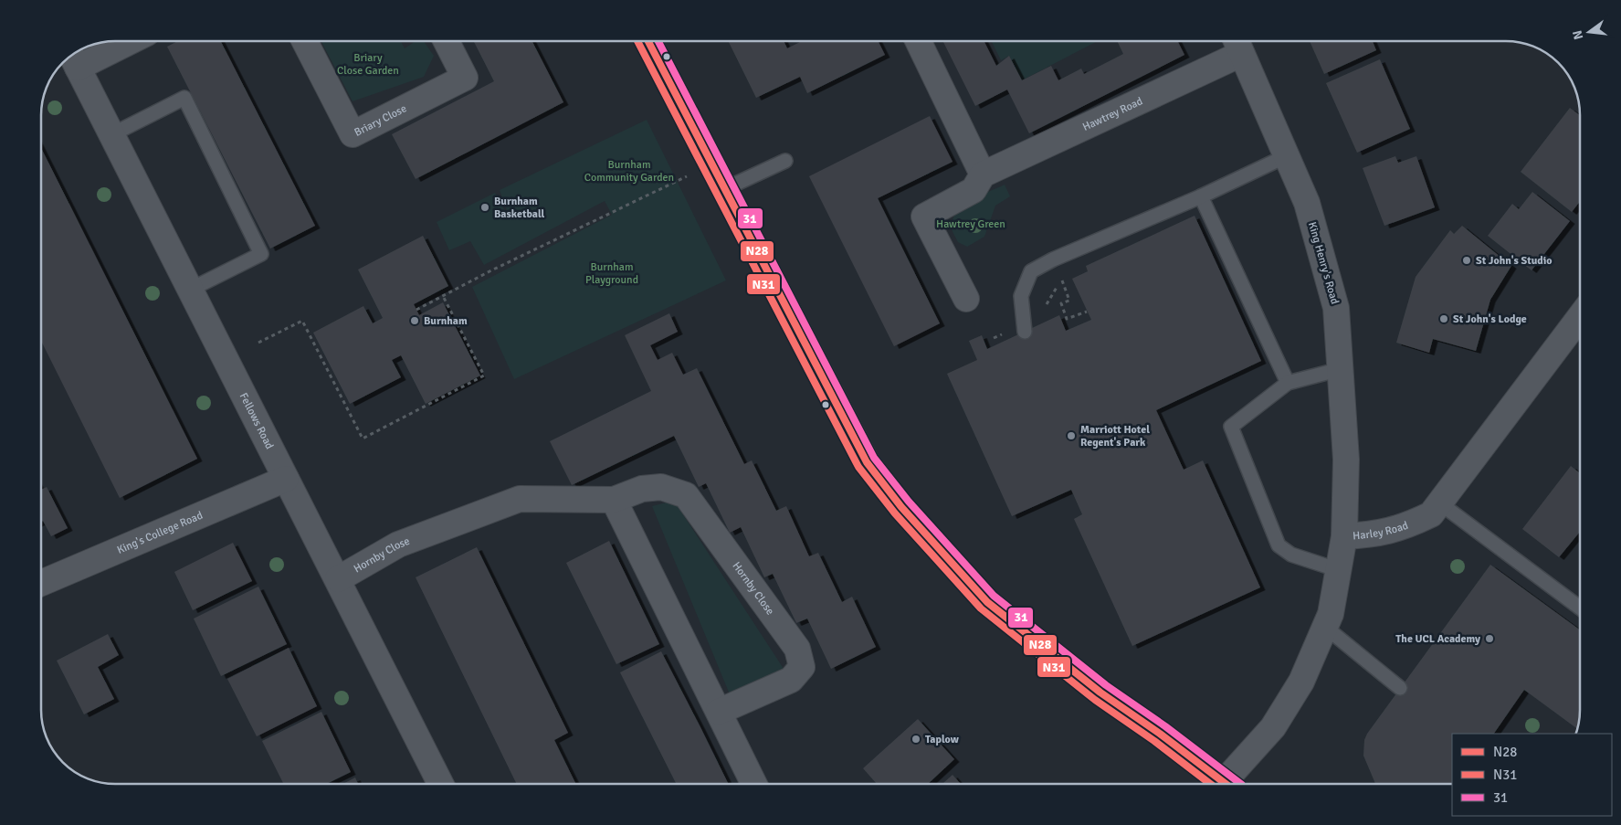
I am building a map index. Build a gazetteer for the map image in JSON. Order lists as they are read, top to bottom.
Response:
{
  "streets": {
    "street": [
      "Hawtrey Road",
      "Briary Close",
      "King Henry's Road",
      "Fellows Road",
      "Harley Road",
      "King's College Road",
      "Hornby Close"
    ]
  },
  "crossings": [
    ["Hawtrey Road", "King Henry's Road"],
    ["King Henry's Road", "Harley Road"],
    ["Fellows Road", "King's College Road"],
    ["Fellows Road", "Hornby Close"]
  ],
  "parks": [
    "Briary Close Garden",
    "Burnham Community Garden",
    "Hawtrey Green",
    "Burnham Playground"
  ],
  "places": [
    "Burnham Basketball",
    "St John's Studio",
    "St John's Lodge",
    "Burnham",
    "Marriott Hotel Regent's Park",
    "The UCL Academy",
    "Taplow"
  ],
  "lines": ["transit line N28", "transit line N31", "transit line 31"],
  "legend": ["N28", "N31", "31"],
  "north": "left"
}
